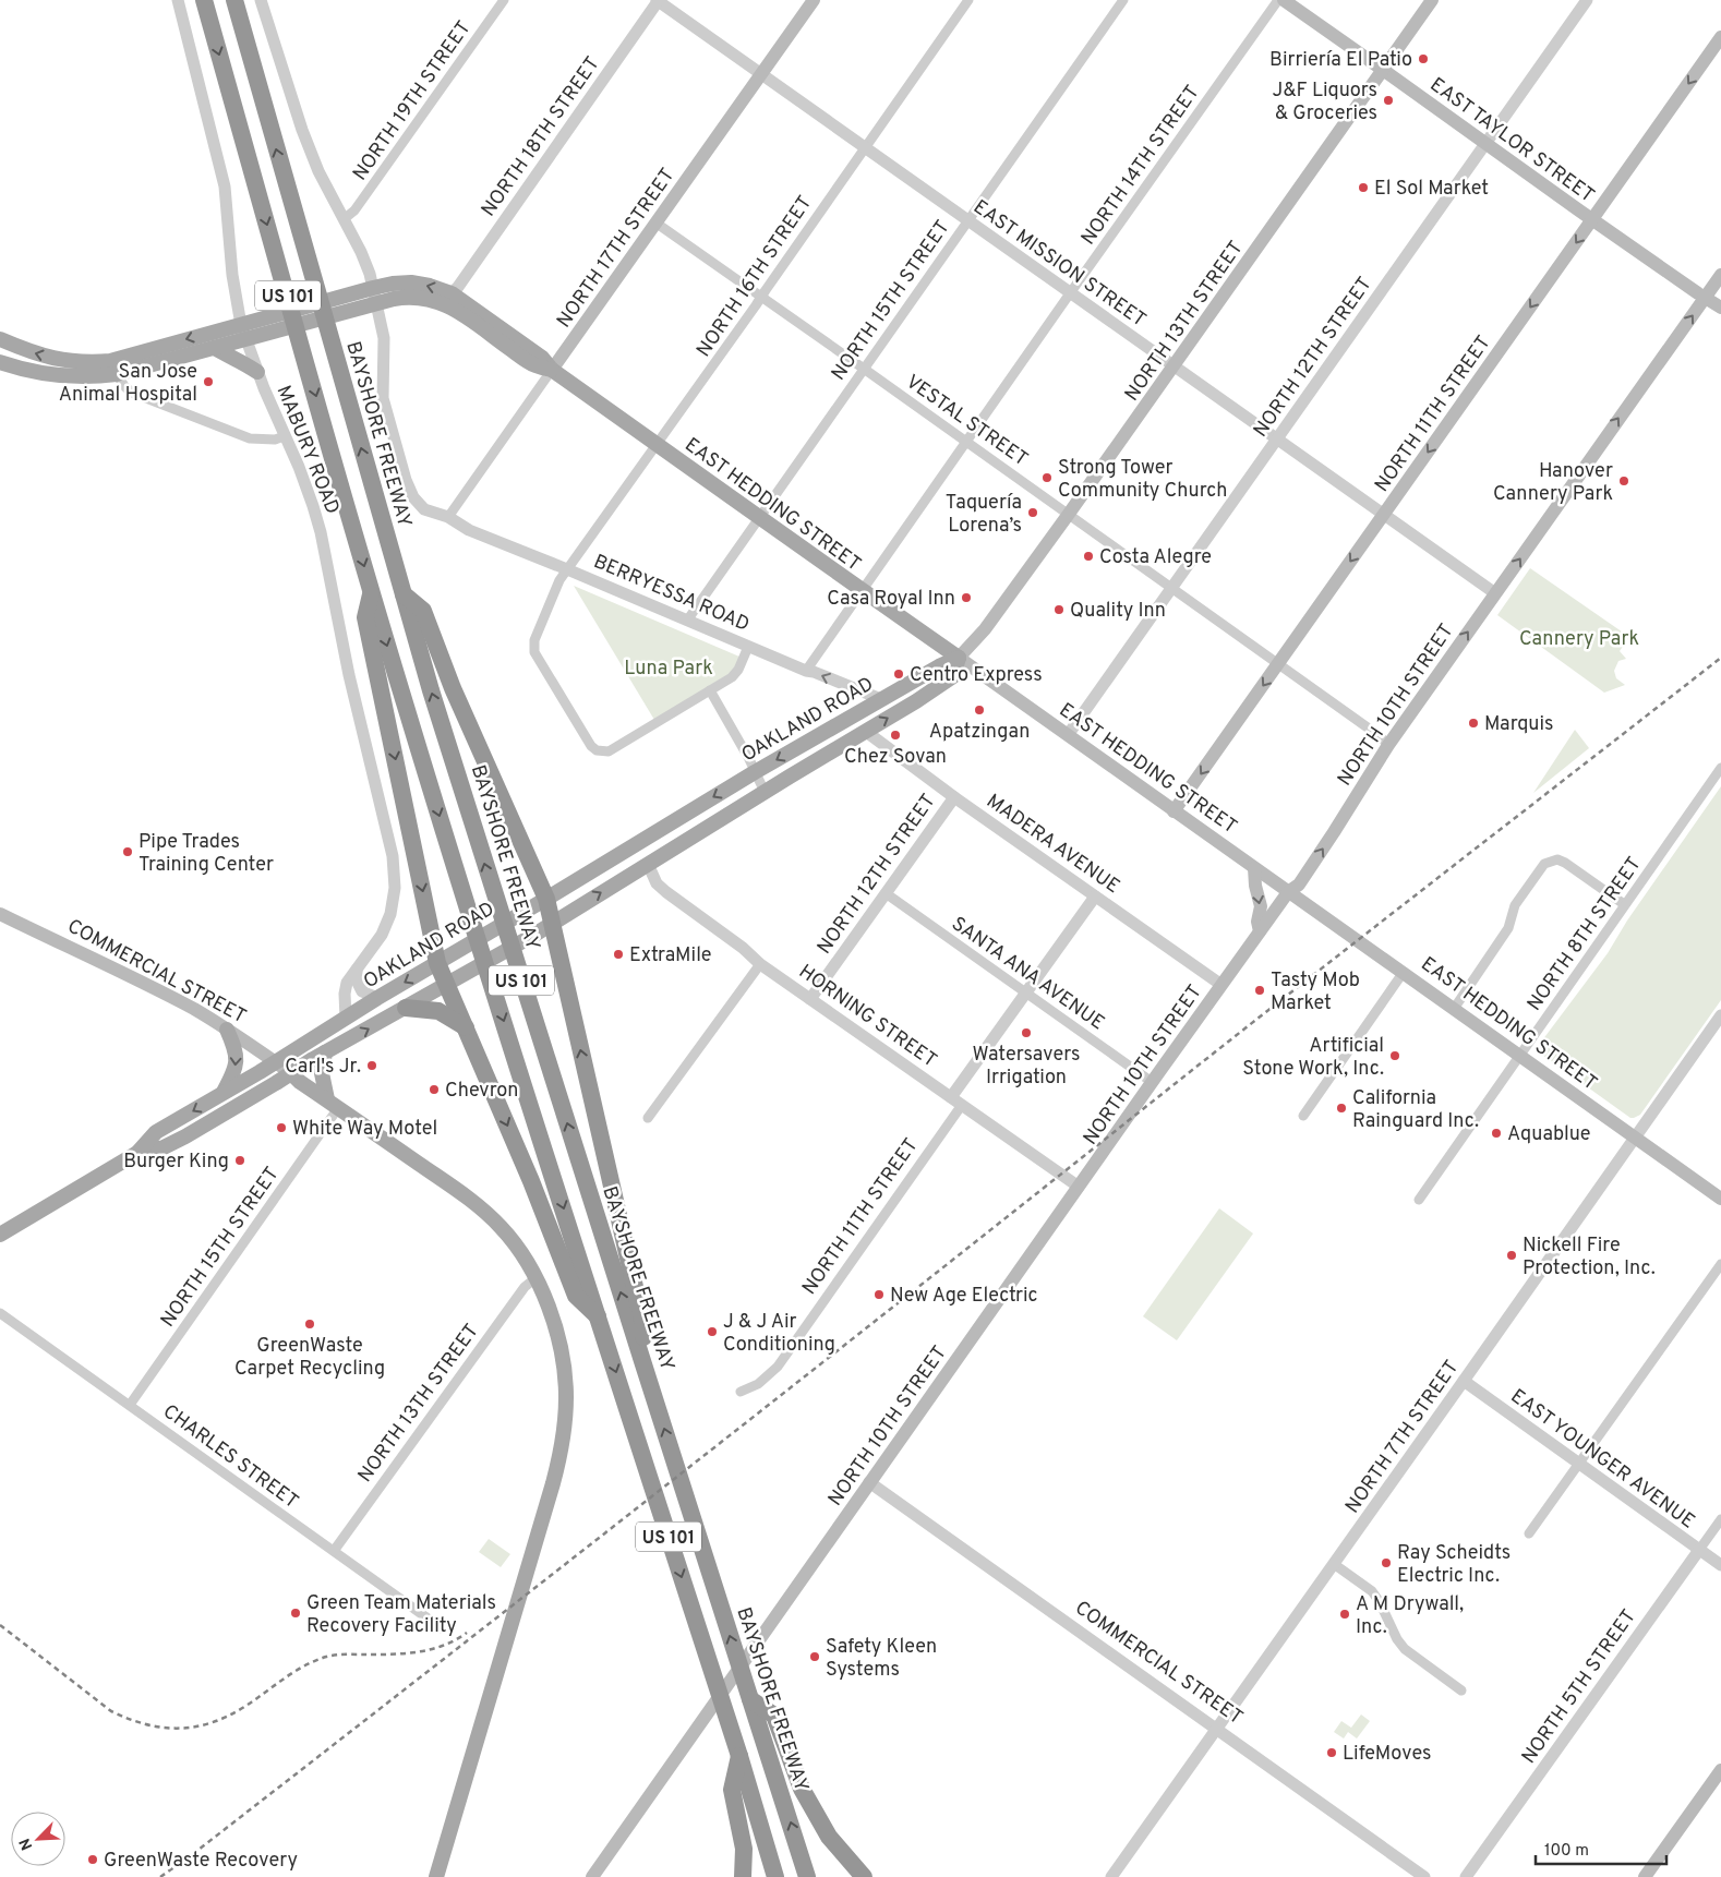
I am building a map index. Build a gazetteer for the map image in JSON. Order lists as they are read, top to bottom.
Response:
{
  "streets": {
    "highway": ["US 101", "BAYSHORE FREEWAY"],
    "main road": [
      "EAST TAYLOR STREET",
      "NORTH 17TH STREET",
      "NORTH 13TH STREET",
      "NORTH 11TH STREET",
      "EAST HEDDING STREET",
      "NORTH 10TH STREET",
      "OAKLAND ROAD",
      "COMMERCIAL STREET"
    ],
    "street": [
      "NORTH 19TH STREET",
      "NORTH 18TH STREET",
      "NORTH 14TH STREET",
      "EAST MISSION STREET",
      "NORTH 16TH STREET",
      "NORTH 15TH STREET",
      "NORTH 12TH STREET",
      "VESTAL STREET",
      "MABURY ROAD",
      "BERRYESSA ROAD",
      "MADERA AVENUE",
      "NORTH 8TH STREET",
      "SANTA ANA AVENUE",
      "HORNING STREET",
      "NORTH 7TH STREET",
      "CHARLES STREET",
      "EAST YOUNGER AVENUE",
      "NORTH 5TH STREET"
    ]
  },
  "crossings": [
    ["NORTH 19TH STREET", "BERRYESSA ROAD"],
    ["NORTH 18TH STREET", "EAST MISSION STREET"],
    ["NORTH 18TH STREET", "EAST HEDDING STREET"],
    ["EAST TAYLOR STREET", "NORTH 13TH STREET"],
    ["EAST TAYLOR STREET", "NORTH 12TH STREET"],
    ["EAST TAYLOR STREET", "NORTH 11TH STREET"],
    ["EAST TAYLOR STREET", "NORTH 10TH STREET"],
    ["NORTH 14TH STREET", "EAST MISSION STREET"],
    ["NORTH 14TH STREET", "VESTAL STREET"],
    ["NORTH 14TH STREET", "EAST HEDDING STREET"],
    ["NORTH 14TH STREET", "BERRYESSA ROAD"],
    ["NORTH 17TH STREET", "EAST MISSION STREET"],
    ["NORTH 17TH STREET", "VESTAL STREET"],
    ["NORTH 17TH STREET", "EAST HEDDING STREET"],
    ["NORTH 17TH STREET", "BERRYESSA ROAD"],
    ["EAST MISSION STREET", "NORTH 16TH STREET"],
    ["EAST MISSION STREET", "NORTH 15TH STREET"],
    ["EAST MISSION STREET", "NORTH 13TH STREET"],
    ["EAST MISSION STREET", "NORTH 12TH STREET"],
    ["EAST MISSION STREET", "NORTH 11TH STREET"],
    ["EAST MISSION STREET", "NORTH 10TH STREET"],
    ["NORTH 16TH STREET", "VESTAL STREET"],
    ["NORTH 16TH STREET", "EAST HEDDING STREET"],
    ["NORTH 16TH STREET", "BERRYESSA ROAD"],
    ["NORTH 15TH STREET", "VESTAL STREET"],
    ["NORTH 15TH STREET", "EAST HEDDING STREET"],
    ["NORTH 15TH STREET", "BERRYESSA ROAD"],
    ["NORTH 15TH STREET", "COMMERCIAL STREET"],
    ["NORTH 15TH STREET", "CHARLES STREET"],
    ["NORTH 13TH STREET", "VESTAL STREET"],
    ["NORTH 13TH STREET", "EAST HEDDING STREET"],
    ["NORTH 13TH STREET", "OAKLAND ROAD"],
    ["NORTH 13TH STREET", "COMMERCIAL STREET"],
    ["NORTH 13TH STREET", "CHARLES STREET"],
    ["NORTH 12TH STREET", "VESTAL STREET"],
    ["NORTH 12TH STREET", "EAST HEDDING STREET"],
    ["NORTH 12TH STREET", "MADERA AVENUE"],
    ["NORTH 12TH STREET", "SANTA ANA AVENUE"],
    ["NORTH 12TH STREET", "HORNING STREET"],
    ["NORTH 11TH STREET", "VESTAL STREET"],
    ["NORTH 11TH STREET", "EAST HEDDING STREET"],
    ["NORTH 11TH STREET", "MADERA AVENUE"],
    ["NORTH 11TH STREET", "SANTA ANA AVENUE"],
    ["NORTH 11TH STREET", "HORNING STREET"],
    ["VESTAL STREET", "NORTH 10TH STREET"],
    ["MABURY ROAD", "EAST HEDDING STREET"],
    ["MABURY ROAD", "OAKLAND ROAD"],
    ["EAST HEDDING STREET", "BERRYESSA ROAD"],
    ["EAST HEDDING STREET", "NORTH 10TH STREET"],
    ["EAST HEDDING STREET", "OAKLAND ROAD"],
    ["EAST HEDDING STREET", "NORTH 8TH STREET"],
    ["EAST HEDDING STREET", "NORTH 7TH STREET"],
    ["BERRYESSA ROAD", "OAKLAND ROAD"],
    ["NORTH 10TH STREET", "MADERA AVENUE"],
    ["NORTH 10TH STREET", "COMMERCIAL STREET"],
    ["NORTH 10TH STREET", "SANTA ANA AVENUE"],
    ["NORTH 10TH STREET", "HORNING STREET"],
    ["OAKLAND ROAD", "MADERA AVENUE"],
    ["OAKLAND ROAD", "COMMERCIAL STREET"],
    ["OAKLAND ROAD", "HORNING STREET"],
    ["COMMERCIAL STREET", "NORTH 7TH STREET"],
    ["NORTH 7TH STREET", "EAST YOUNGER AVENUE"],
    ["EAST YOUNGER AVENUE", "NORTH 5TH STREET"]
  ],
  "one_way": ["NORTH 11TH STREET", "NORTH 10TH STREET"],
  "parks": ["Cannery Park", "Luna Park"],
  "places": [
    "Birriería El Patio",
    "J&F Liquors & Groceries",
    "El Sol Market",
    "San Jose Animal Hospital",
    "Strong Tower Community Church",
    "Hanover Cannery Park",
    "Taquería Lorena’s",
    "Costa Alegre",
    "Casa Royal Inn",
    "Quality Inn",
    "Centro Express",
    "Apatzingan",
    "Marquis",
    "Chez Sovan",
    "Pipe Trades Training Center",
    "ExtraMile",
    "Tasty Mob Market",
    "Watersavers Irrigation",
    "Artificial Stone Work, Inc.",
    "Carl's Jr.",
    "Chevron",
    "California Rainguard Inc.",
    "White Way Motel",
    "Aquablue",
    "Burger King",
    "Nickell Fire Protection, Inc.",
    "New Age Electric",
    "GreenWaste Carpet Recycling",
    "J & J Air Conditioning",
    "Ray Scheidts Electric Inc.",
    "Green Team Materials Recovery Facility",
    "A M Drywall, Inc.",
    "Safety Kleen Systems",
    "LifeMoves",
    "GreenWaste Recovery"
  ],
  "scale_bar": "100 m",
  "north": "bottom left"
}
